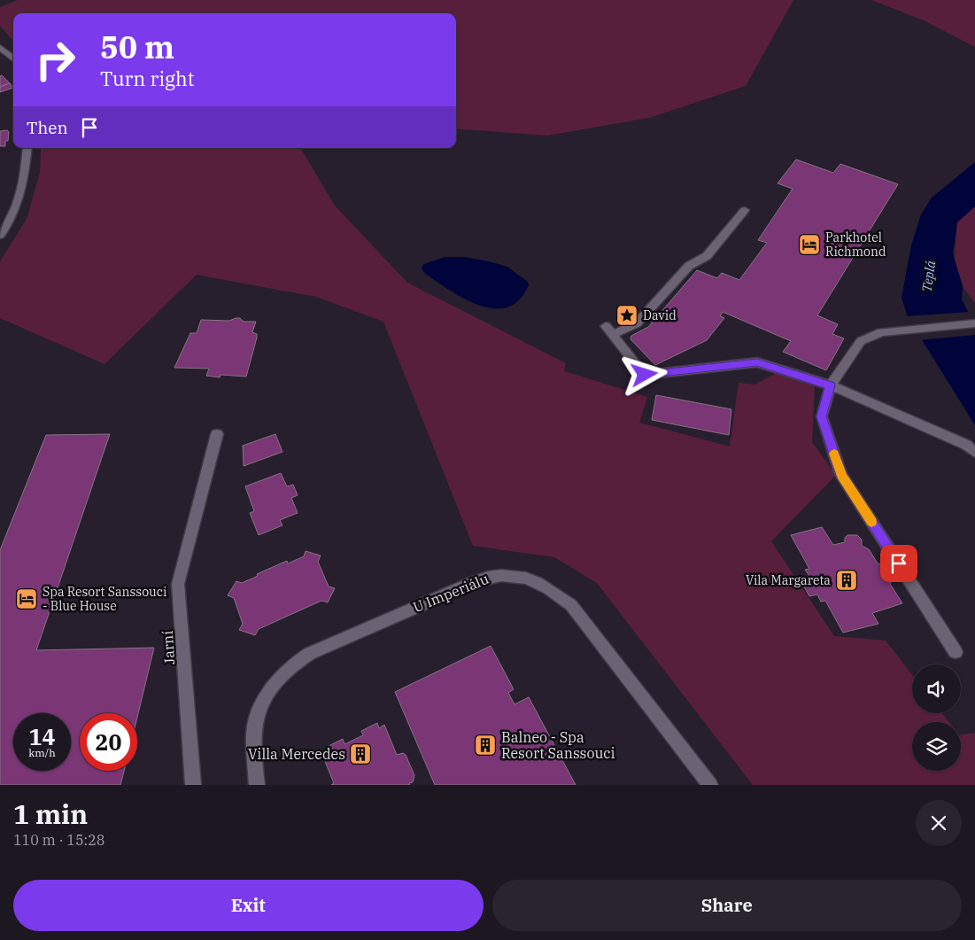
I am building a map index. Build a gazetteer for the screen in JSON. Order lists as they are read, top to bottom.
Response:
{
  "streets": {
    "street": ["U Imperiálu", "Jarní"]
  },
  "water": ["Teplá"],
  "places": {
    "hotel": ["Parkhotel Richmond", "Spa Resort Sanssouci - Blue House"],
    "place": ["David"],
    "building": ["Vila Margareta", "Balneo - Spa Resort Sanssouci", "Villa Mercedes"]
  },
  "page": {
    "turn": ["50 m", "Turn right"],
    "then": "Then",
    "speed": "14 km/h",
    "limit": "20",
    "heading": ["1 min", "110 m · 15:28"],
    "buttons": ["Exit", "Share"]
  }
}
